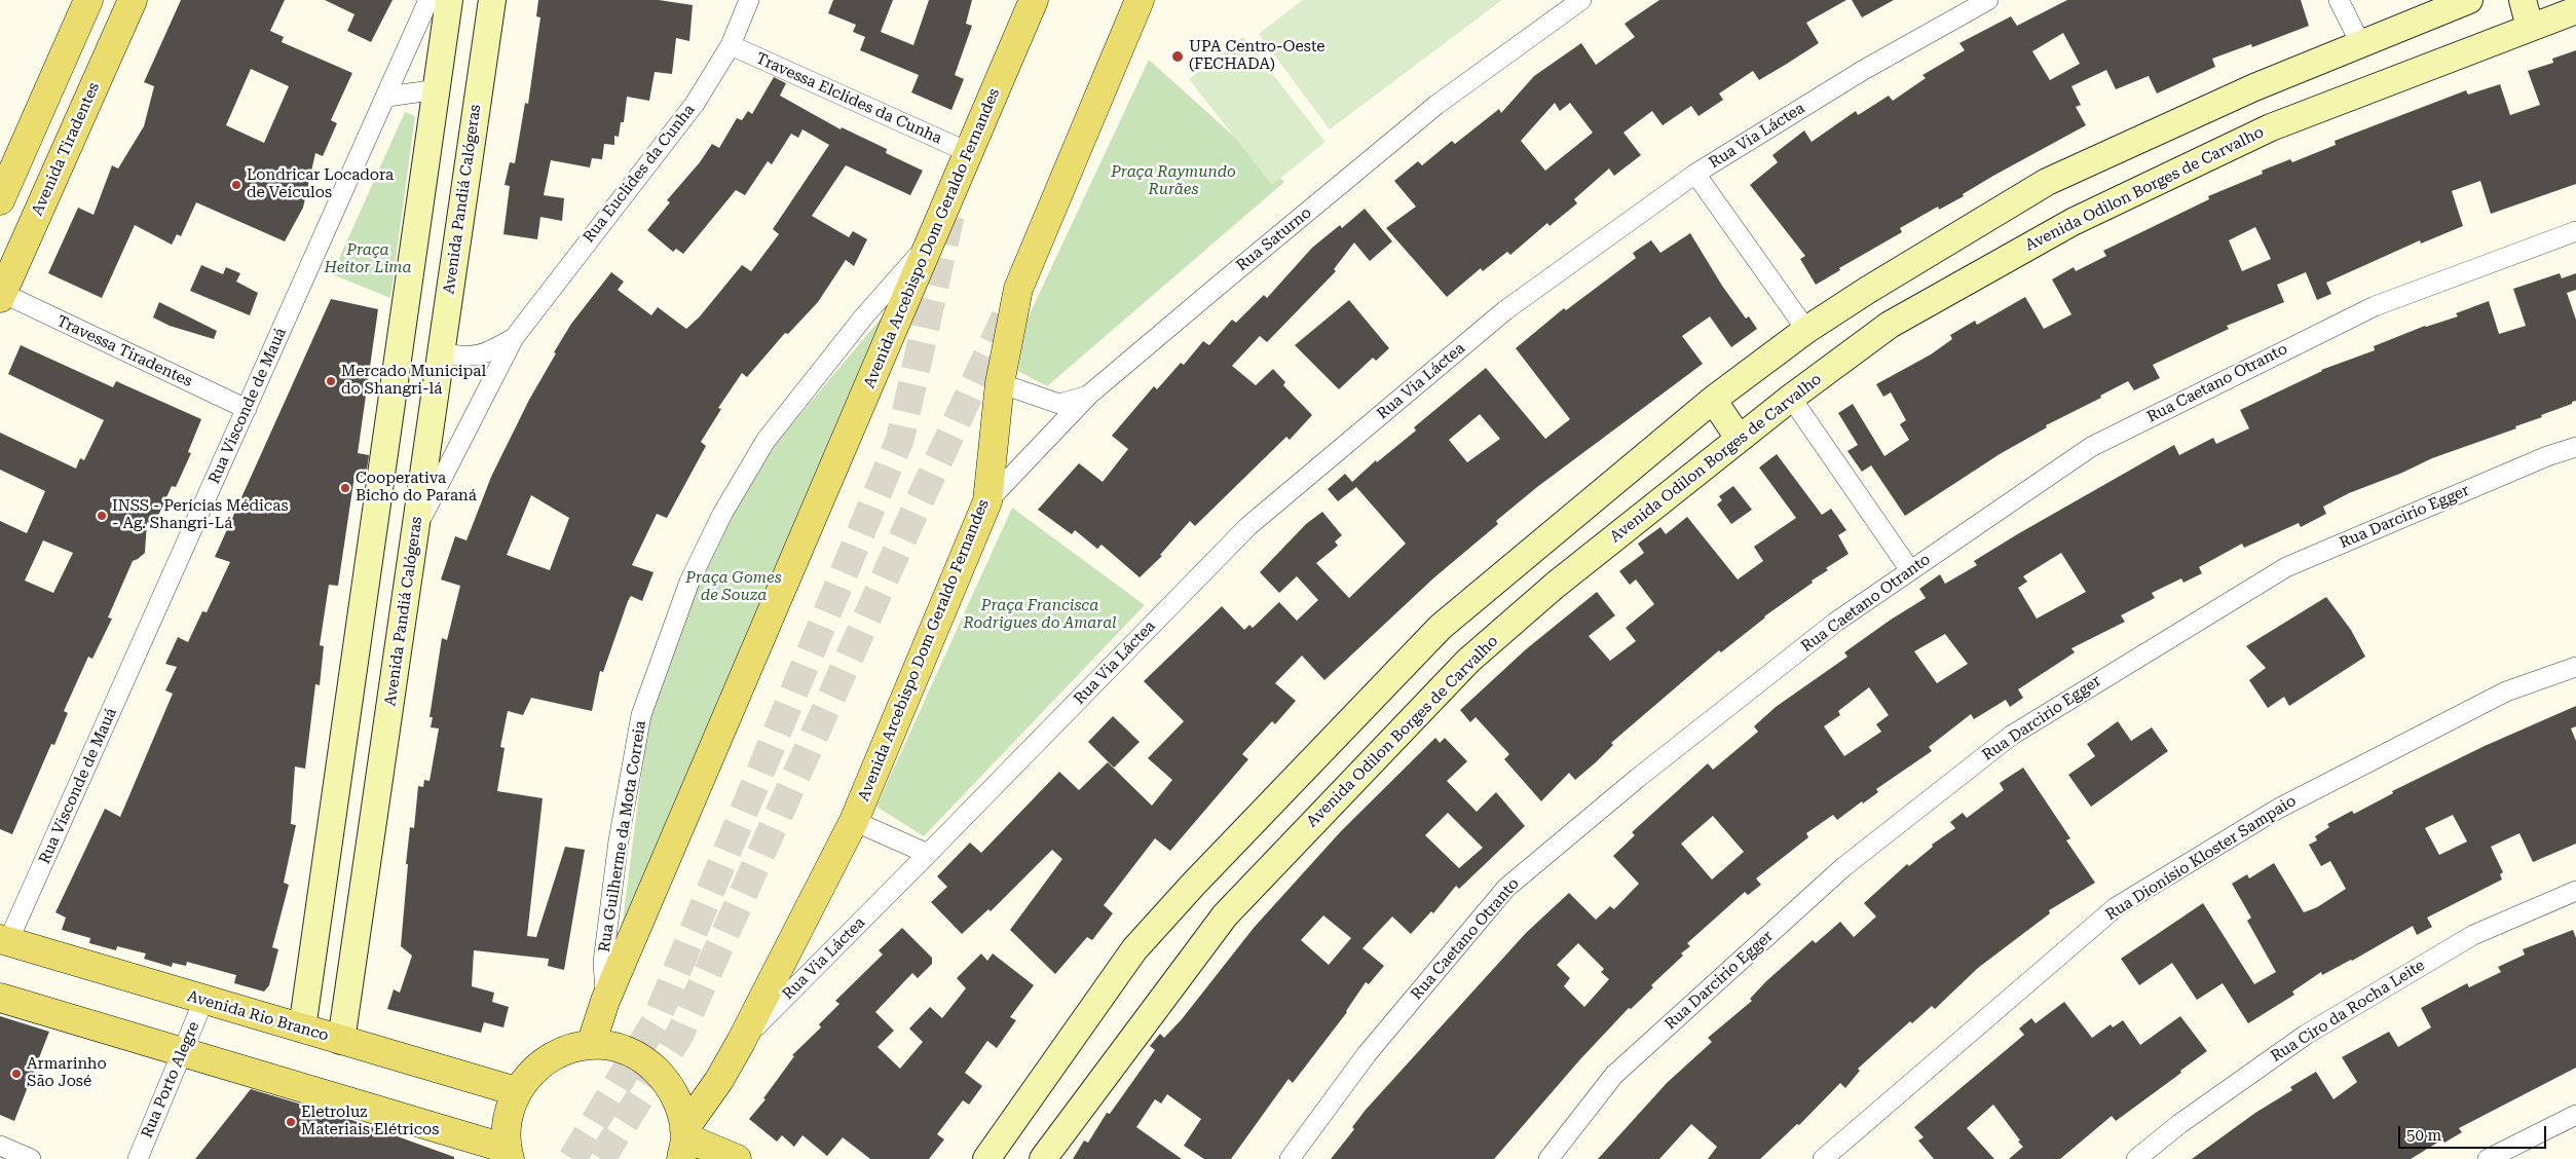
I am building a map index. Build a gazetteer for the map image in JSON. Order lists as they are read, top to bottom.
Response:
{
  "streets": {
    "main road": ["Avenida Tiradentes", "Avenida Arcebispo Dom Geraldo Fernandes", "Avenida Rio Branco"],
    "street": [
      "Travessa Elclides da Cunha",
      "Rua Via Láctea",
      "Rua Euclides da Cunha",
      "Avenida Odilon Borges de Carvalho",
      "Avenida Pandiá Calógeras",
      "Rua Saturno",
      "Travessa Tiradentes",
      "Rua Caetano Otranto",
      "Rua Visconde de Mauá",
      "Rua Darcirio Egger",
      "Rua Guilherme da Mota Correia",
      "Rua Dionísio Kloster Sampaio",
      "Rua Ciro da Rocha Leite",
      "Rua Porto Alegre"
    ]
  },
  "crossings": [
    ["Travessa Elclides da Cunha", "Rua Euclides da Cunha"],
    ["Travessa Elclides da Cunha", "Avenida Arcebispo Dom Geraldo Fernandes"],
    ["Rua Via Láctea", "Avenida Arcebispo Dom Geraldo Fernandes"],
    ["Avenida Tiradentes", "Travessa Tiradentes"],
    ["Rua Euclides da Cunha", "Avenida Pandiá Calógeras"],
    ["Avenida Pandiá Calógeras", "Avenida Rio Branco"],
    ["Avenida Arcebispo Dom Geraldo Fernandes", "Rua Saturno"],
    ["Avenida Arcebispo Dom Geraldo Fernandes", "Rua Guilherme da Mota Correia"],
    ["Travessa Tiradentes", "Rua Visconde de Mauá"],
    ["Rua Visconde de Mauá", "Avenida Rio Branco"],
    ["Avenida Rio Branco", "Rua Porto Alegre"]
  ],
  "parks": [
    "Praça Raymundo Rurães",
    "Praça Heitor Lima",
    "Praça Gomes de Souza",
    "Praça Francisca Rodrigues do Amaral"
  ],
  "places": [
    "UPA Centro-Oeste (FECHADA)",
    "Londricar Locadora de Veículos",
    "Mercado Municipal do Shangri-lá",
    "Cooperativa Bicho do Paraná",
    "INSS - Perícias Médicas - Ag. Shangri-Lá",
    "Armarinho São José",
    "Eletroluz Materiais Elétricos"
  ],
  "scale_bar": "50 m"
}
